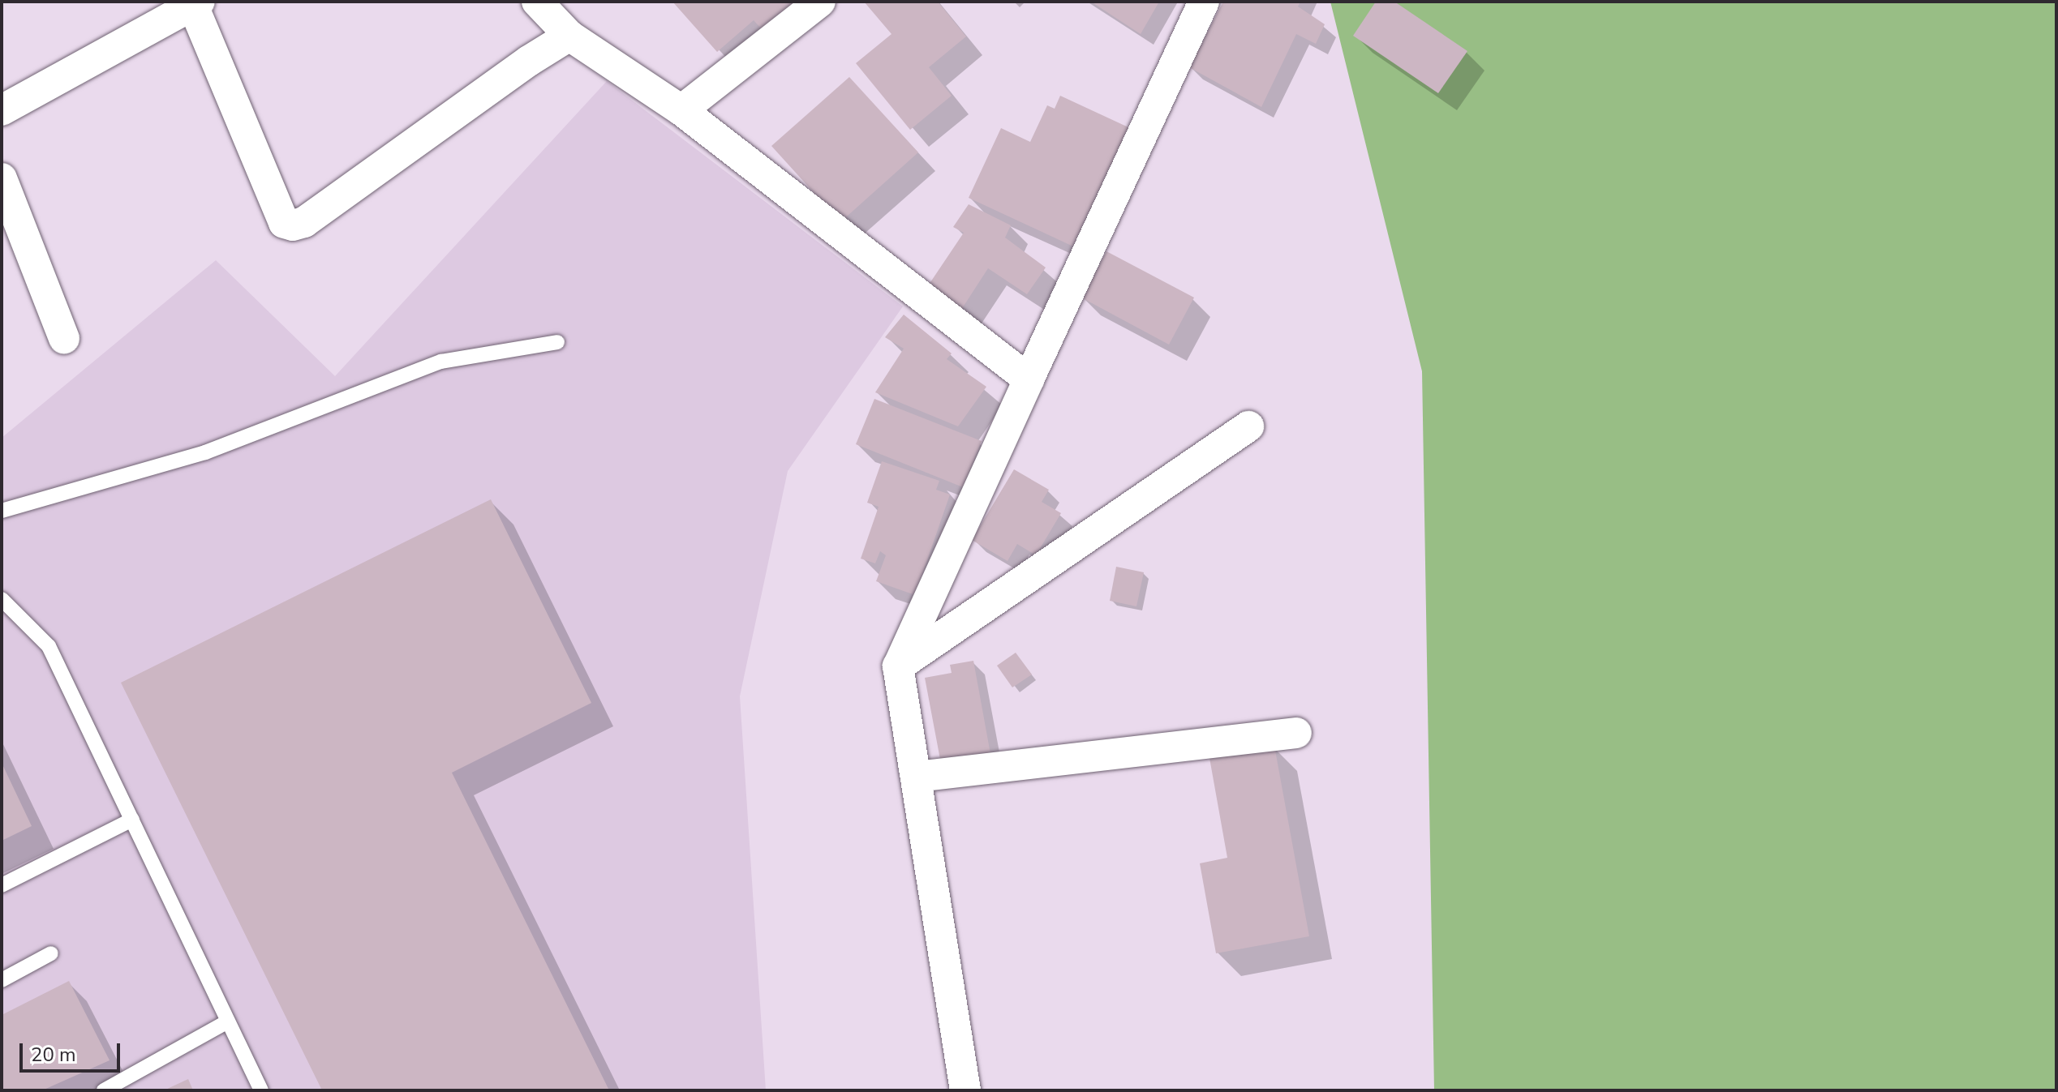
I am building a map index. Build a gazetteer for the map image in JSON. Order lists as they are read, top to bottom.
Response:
{
  "scale_bar": "20 m"
}
